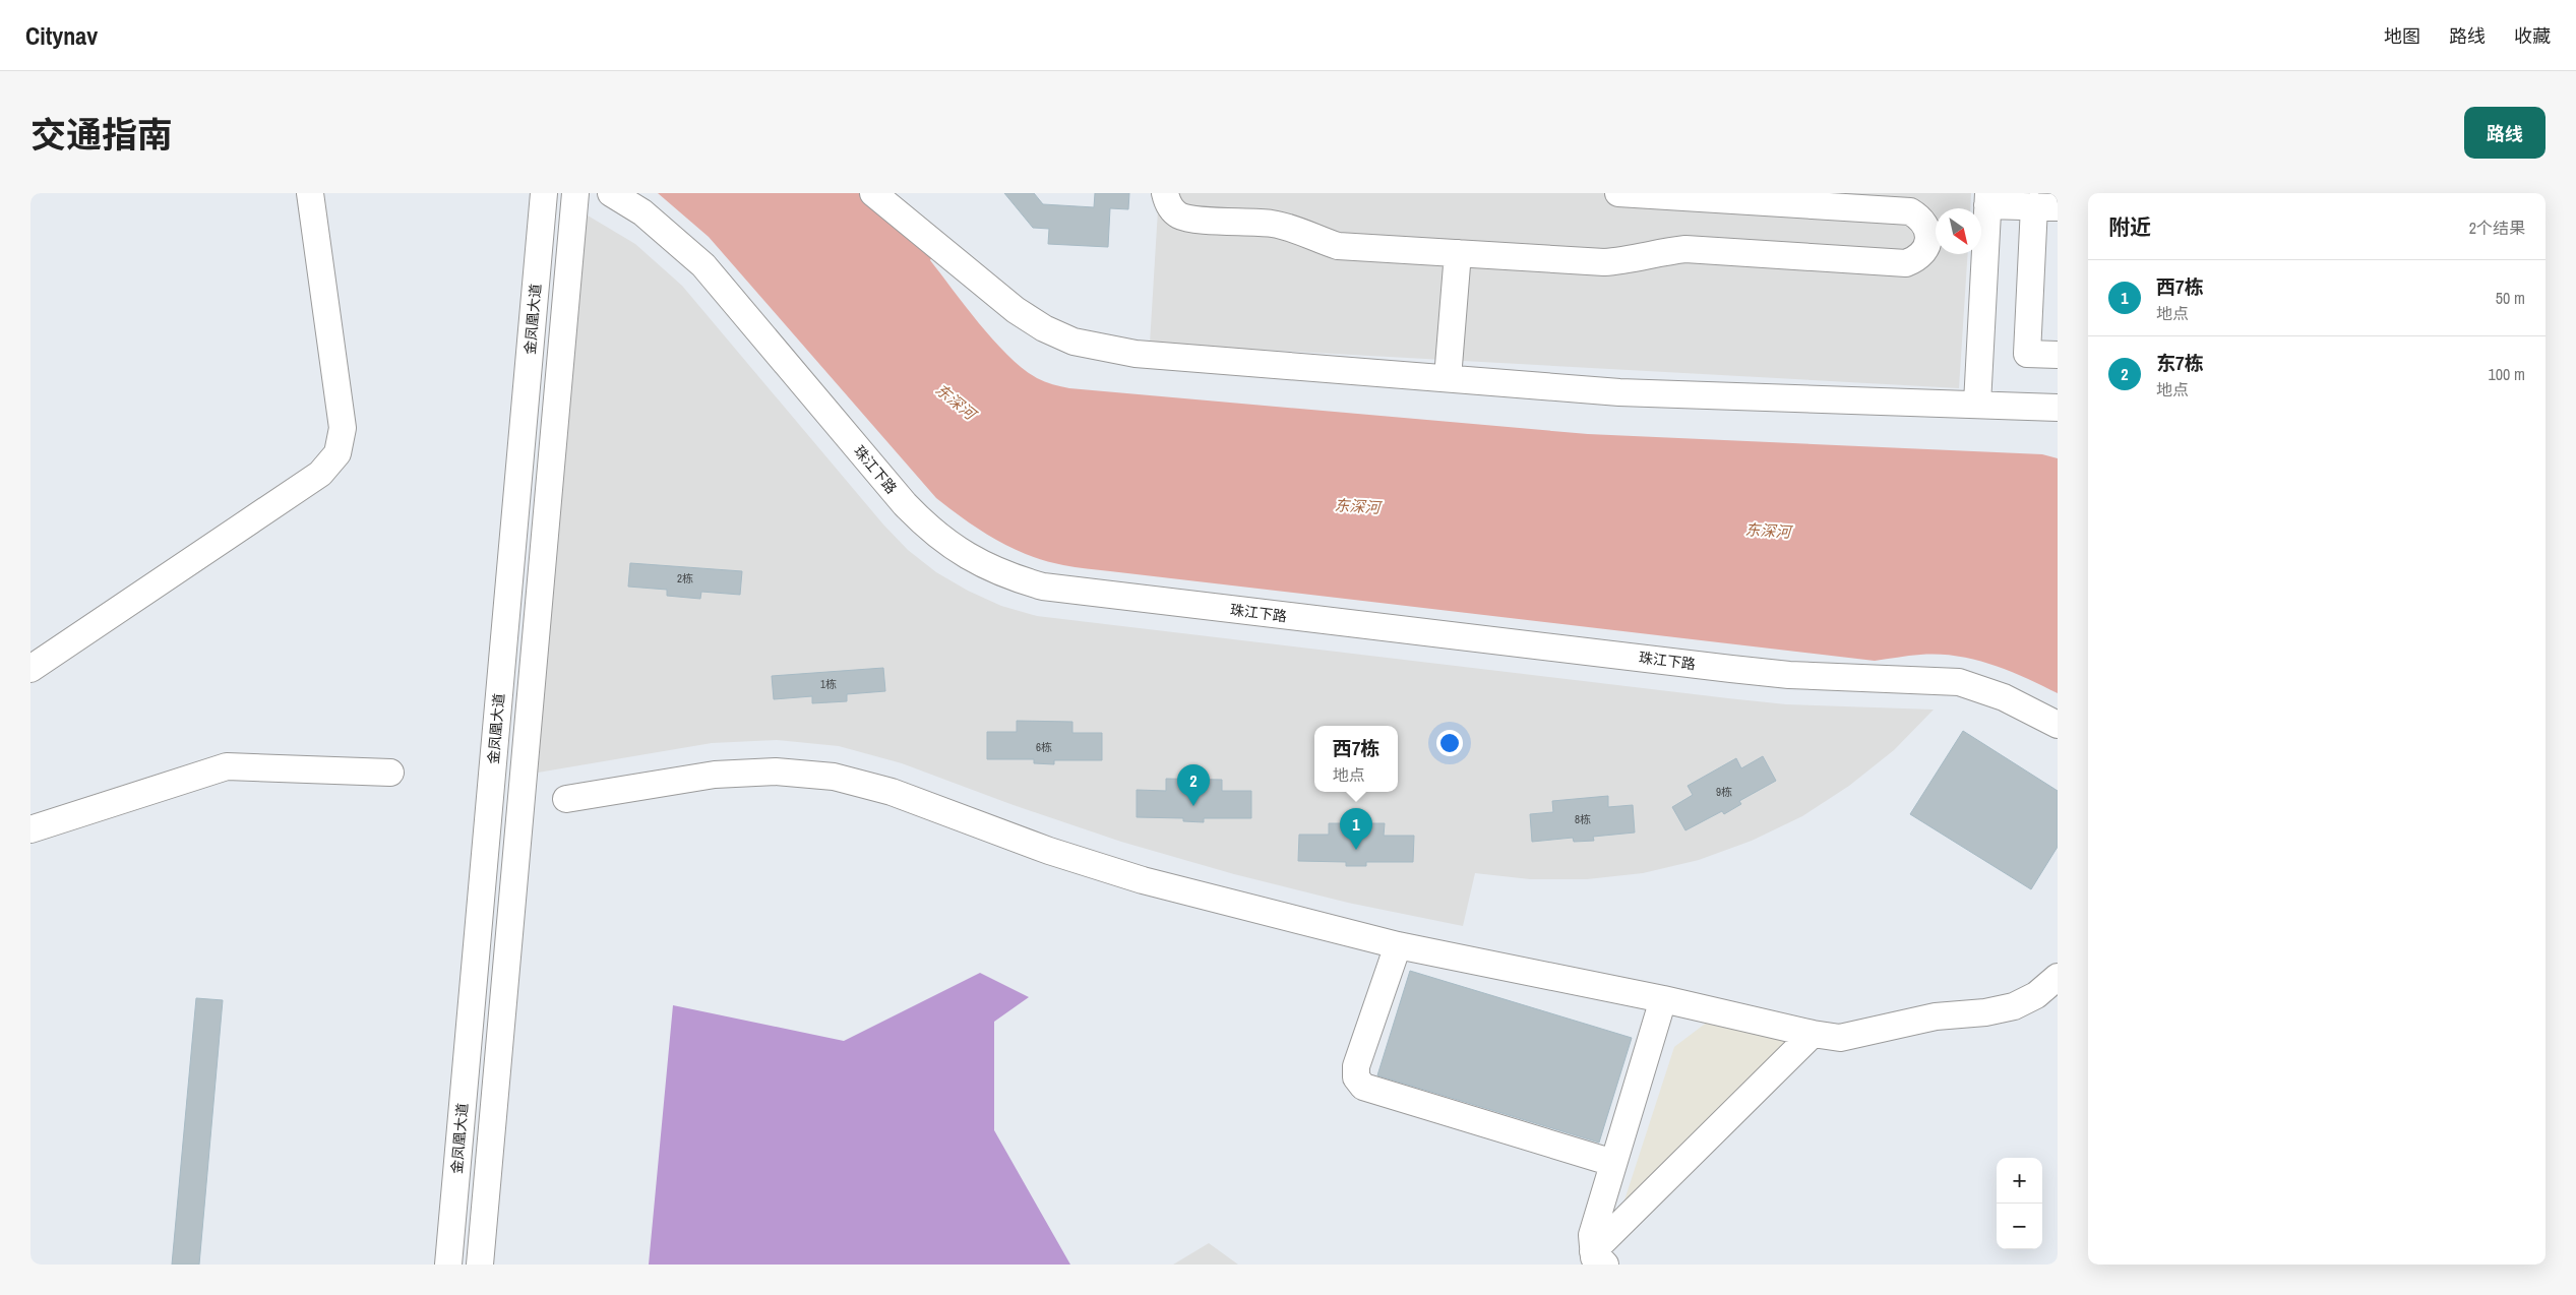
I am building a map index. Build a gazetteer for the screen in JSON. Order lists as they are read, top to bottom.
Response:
{
  "streets": {
    "street": ["金凤凰大道", "珠江下路"]
  },
  "water": ["东深河"],
  "house_numbers": [
    "2栋",
    "1栋",
    "6栋",
    "9栋",
    "8栋"
  ],
  "north": "bottom right",
  "page": {
    "header": "Citynav",
    "nav": ["地图", "路线", "收藏"],
    "title": "交通指南",
    "buttons": "路线",
    "heading": ["附近", "2个结果"],
    "list": [
      {
        "mark": "1",
        "name": "西7栋",
        "note": "地点",
        "value": "50 m"
      },
      {
        "mark": "2",
        "name": "东7栋",
        "note": "地点",
        "value": "100 m"
      }
    ],
    "popup": ["西7栋", "地点"],
    "pins": ["2", "1"],
    "map_buttons": ["+", "−"]
  }
}
